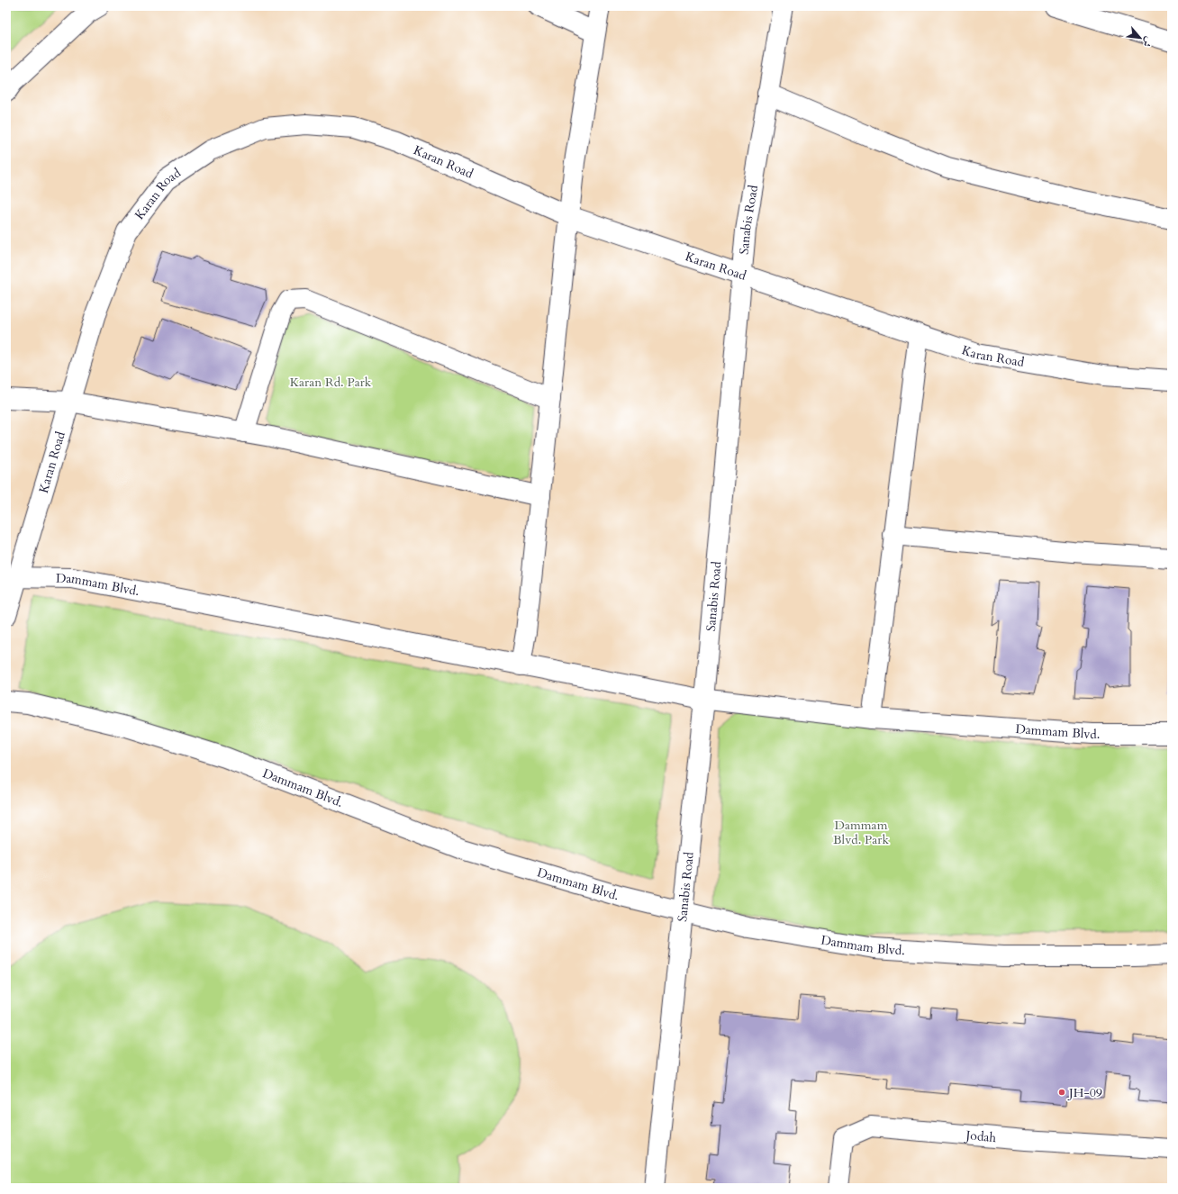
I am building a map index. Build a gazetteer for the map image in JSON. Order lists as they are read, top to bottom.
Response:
{
  "streets": {
    "street": [
      "Karan Road",
      "Sanabis Road",
      "Dammam Blvd.",
      "Jodah"
    ]
  },
  "crossings": [
    ["Karan Road", "Sanabis Road"],
    ["Karan Road", "Dammam Blvd."],
    ["Sanabis Road", "Dammam Blvd."]
  ],
  "parks": ["Karan Rd. Park", "Dammam Blvd. Park"],
  "places": ["JH-09"],
  "north": "bottom right"
}
